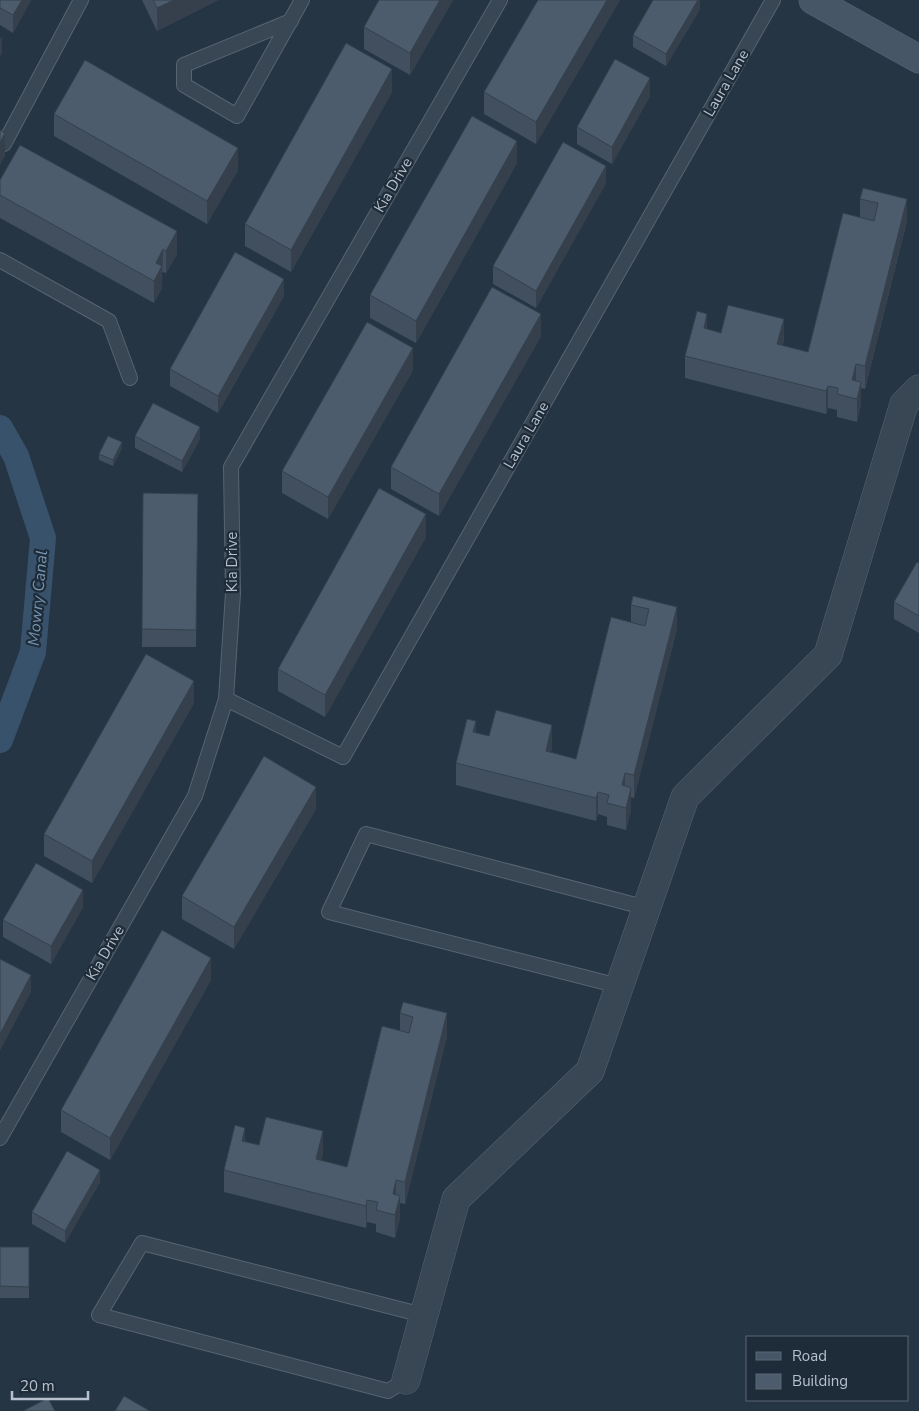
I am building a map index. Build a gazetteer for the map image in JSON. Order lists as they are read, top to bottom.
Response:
{
  "streets": {
    "lane": ["Laura Lane", "Kia Drive"]
  },
  "crossings": [
    ["Laura Lane", "Kia Drive"]
  ],
  "water": ["Mowry Canal"],
  "legend": ["Road", "Building"],
  "scale_bar": "20 m"
}
